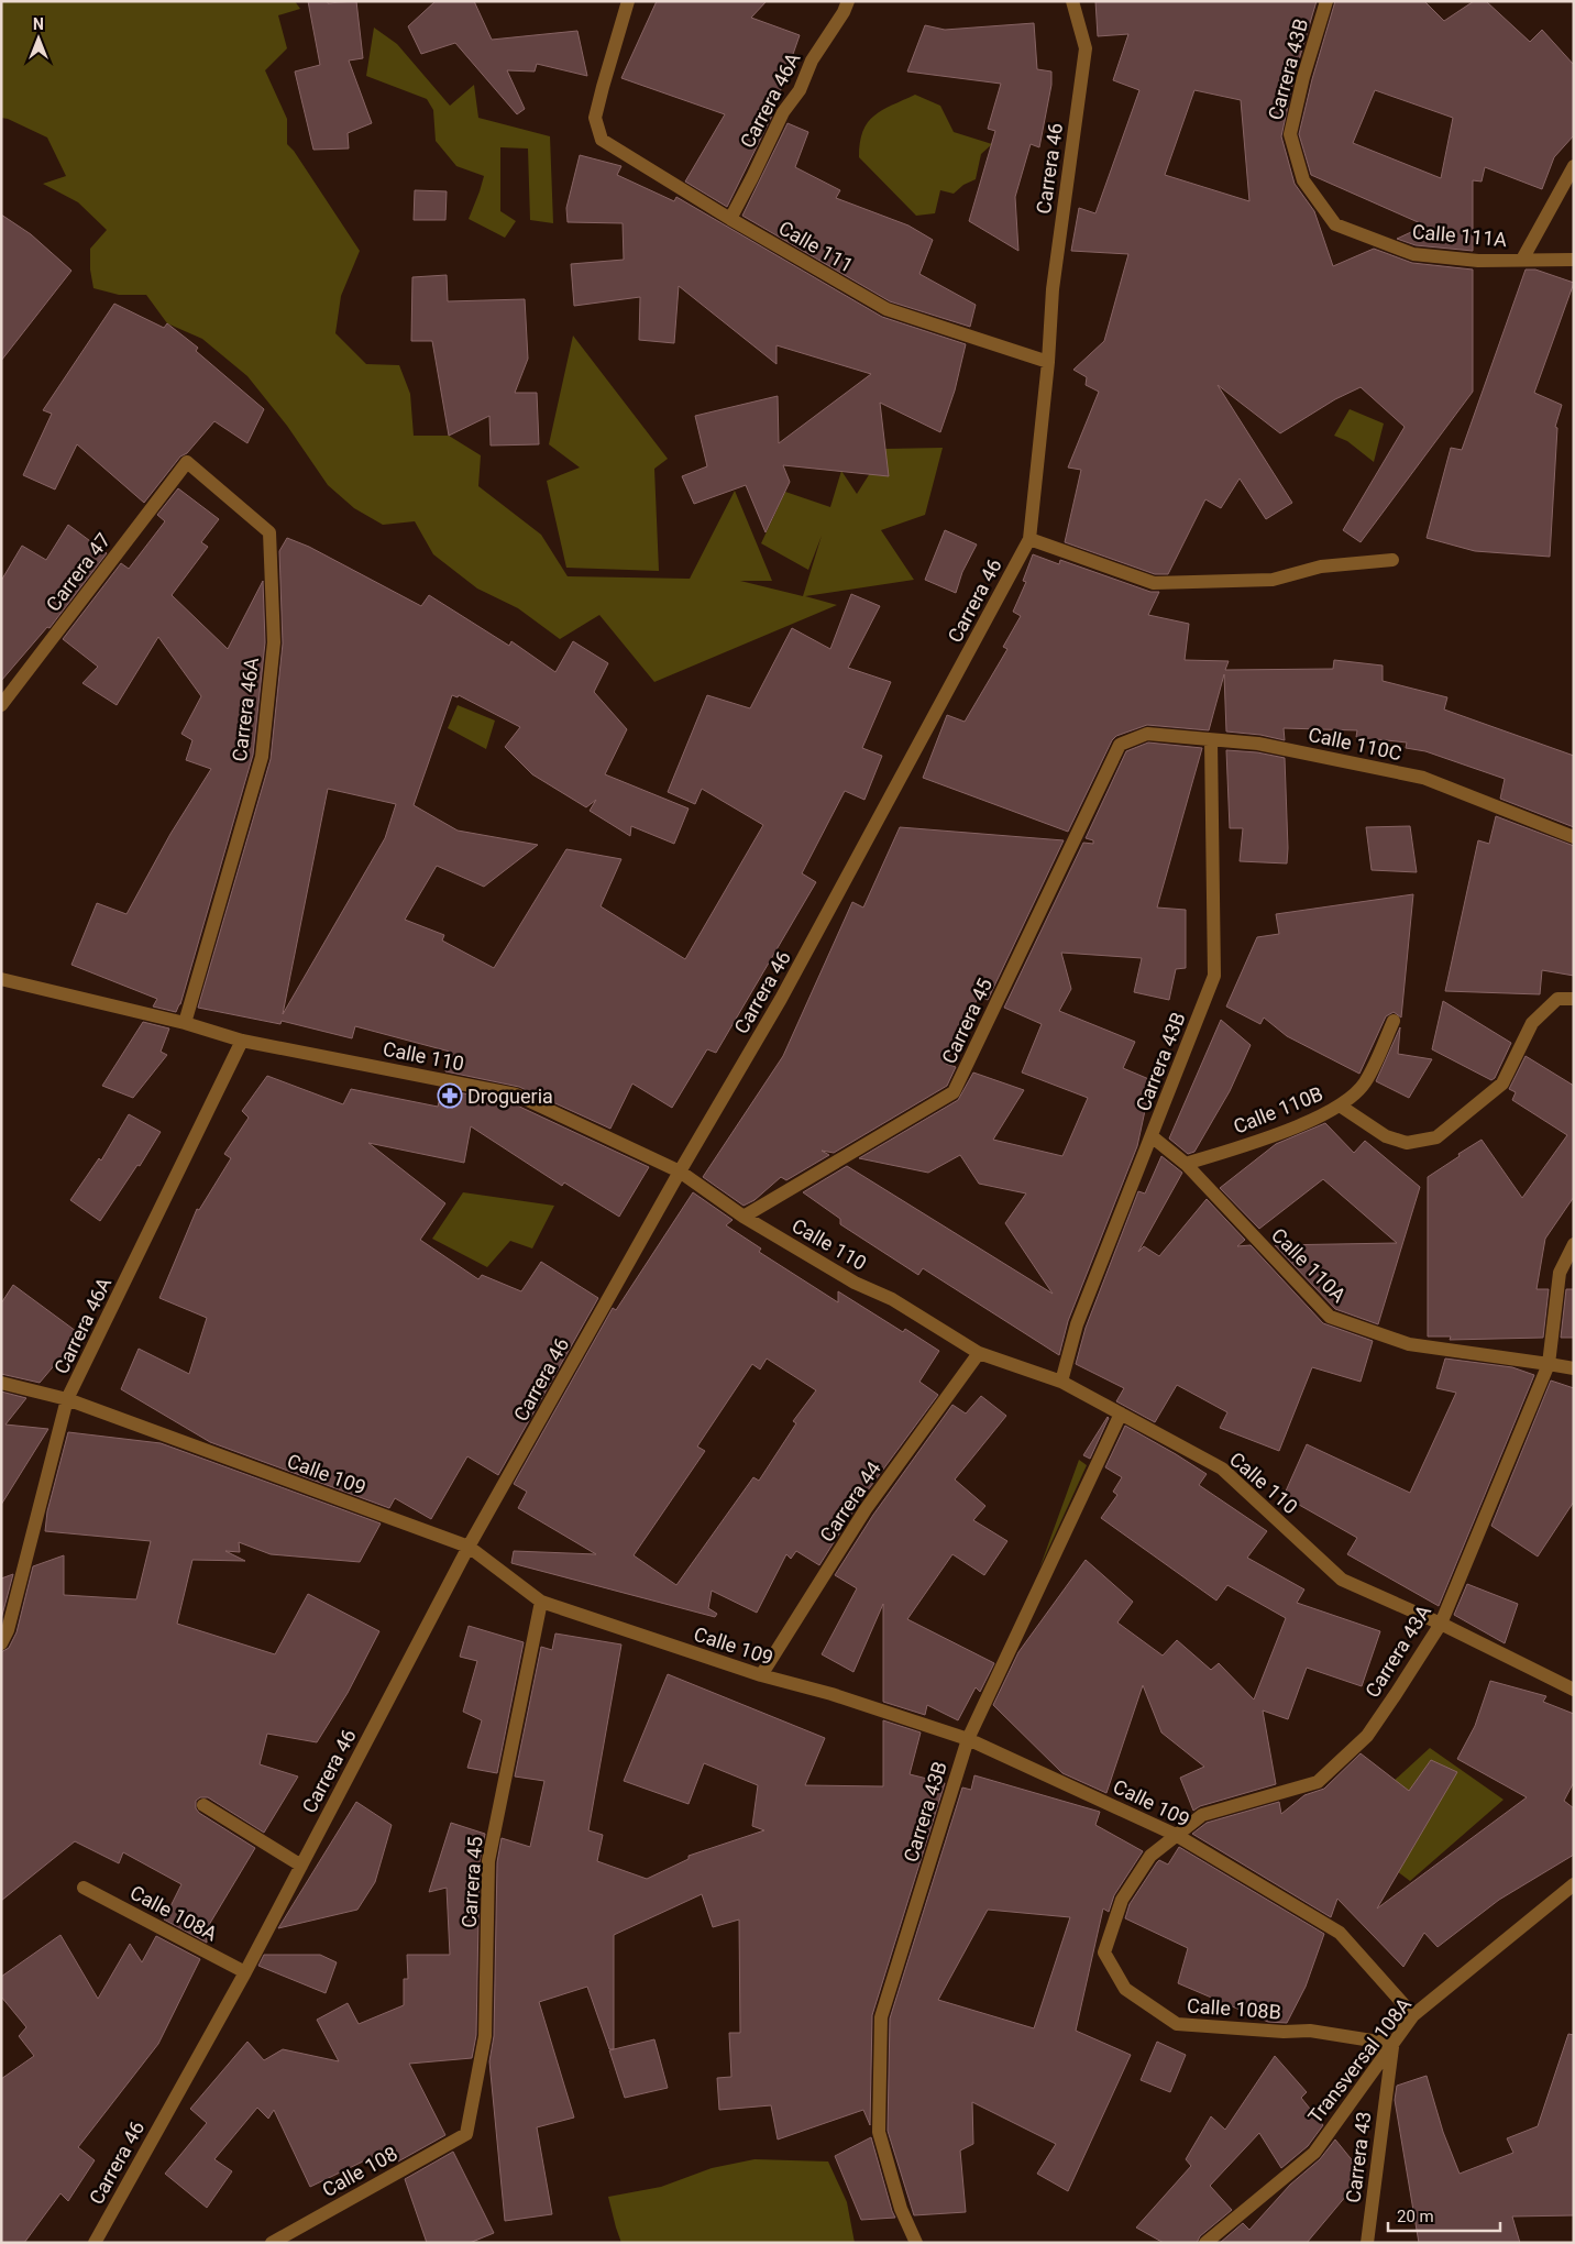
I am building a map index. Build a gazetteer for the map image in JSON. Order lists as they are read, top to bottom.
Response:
{
  "streets": {
    "street": [
      "Carrera 43B",
      "Carrera 46A",
      "Carrera 46",
      "Calle 111A",
      "Calle 111",
      "Carrera 47",
      "Calle 110C",
      "Carrera 45",
      "Calle 110",
      "Calle 110B",
      "Calle 110A",
      "Calle 109",
      "Carrera 44",
      "Carrera 43A",
      "Calle 108A",
      "Calle 108B",
      "Transversal 108A",
      "Carrera 43",
      "Calle 108"
    ]
  },
  "crossings": [
    ["Carrera 43B", "Calle 111A"],
    ["Carrera 43B", "Calle 110C"],
    ["Carrera 43B", "Calle 110"],
    ["Carrera 43B", "Calle 110A"],
    ["Carrera 43B", "Calle 109"],
    ["Carrera 46A", "Calle 111"],
    ["Carrera 46A", "Carrera 47"],
    ["Carrera 46A", "Calle 110"],
    ["Carrera 46A", "Calle 109"],
    ["Carrera 46", "Calle 111"],
    ["Carrera 46", "Calle 110"],
    ["Carrera 46", "Calle 109"],
    ["Carrera 46", "Calle 108A"],
    ["Calle 110C", "Carrera 45"],
    ["Carrera 45", "Calle 110"],
    ["Carrera 45", "Calle 109"],
    ["Carrera 45", "Calle 108"],
    ["Calle 110", "Carrera 44"],
    ["Calle 110", "Carrera 43A"],
    ["Calle 110B", "Calle 110A"],
    ["Calle 110A", "Carrera 43A"],
    ["Calle 109", "Carrera 44"],
    ["Calle 109", "Carrera 43A"],
    ["Calle 109", "Transversal 108A"],
    ["Carrera 43A", "Calle 108B"],
    ["Calle 108B", "Transversal 108A"],
    ["Calle 108B", "Carrera 43"],
    ["Transversal 108A", "Carrera 43"]
  ],
  "places": {
    "pharmacy": ["Drogueria"]
  },
  "scale_bar": "20 m",
  "north": "top"
}
